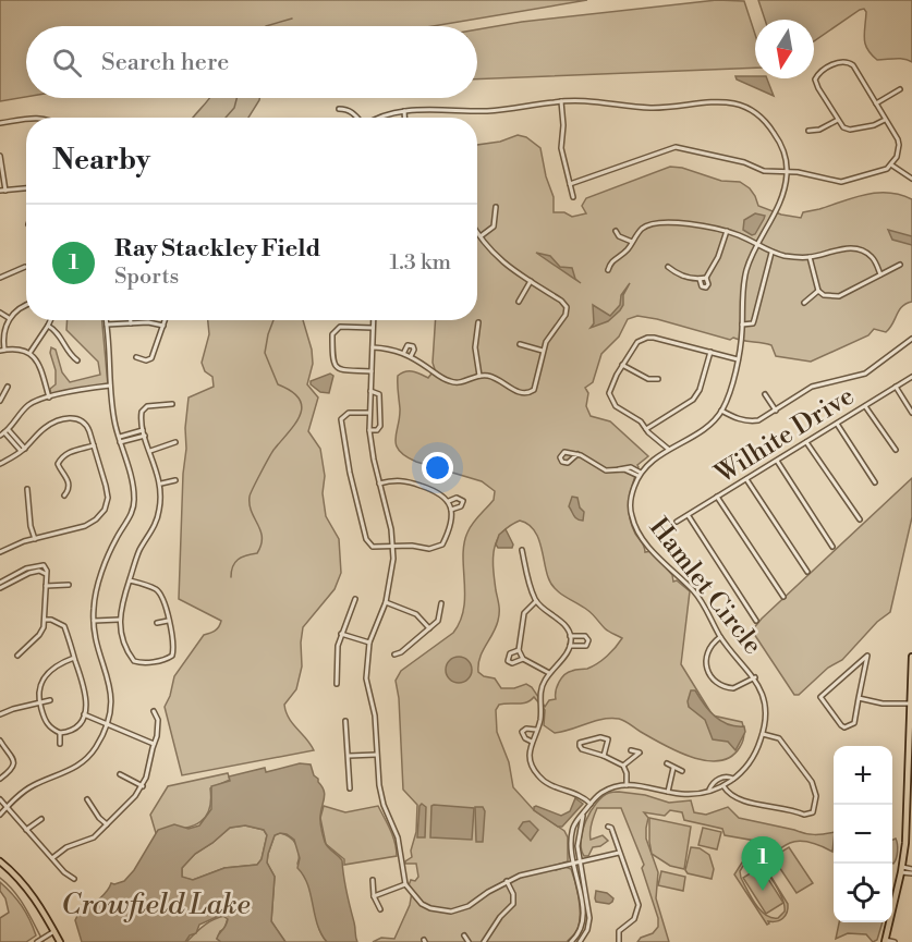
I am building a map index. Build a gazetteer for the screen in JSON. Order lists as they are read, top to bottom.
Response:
{
  "streets": {
    "street": ["Wilhite Drive", "Hamlet Circle"]
  },
  "water": ["Crowfield Lake"],
  "north": "bottom",
  "page": {
    "search": "Search here",
    "heading": "Nearby",
    "list": [
      {
        "mark": "1",
        "name": "Ray Stackley Field",
        "note": "Sports",
        "value": "1.3 km"
      }
    ],
    "map_buttons": ["+", "−"],
    "pins": "1"
  }
}
